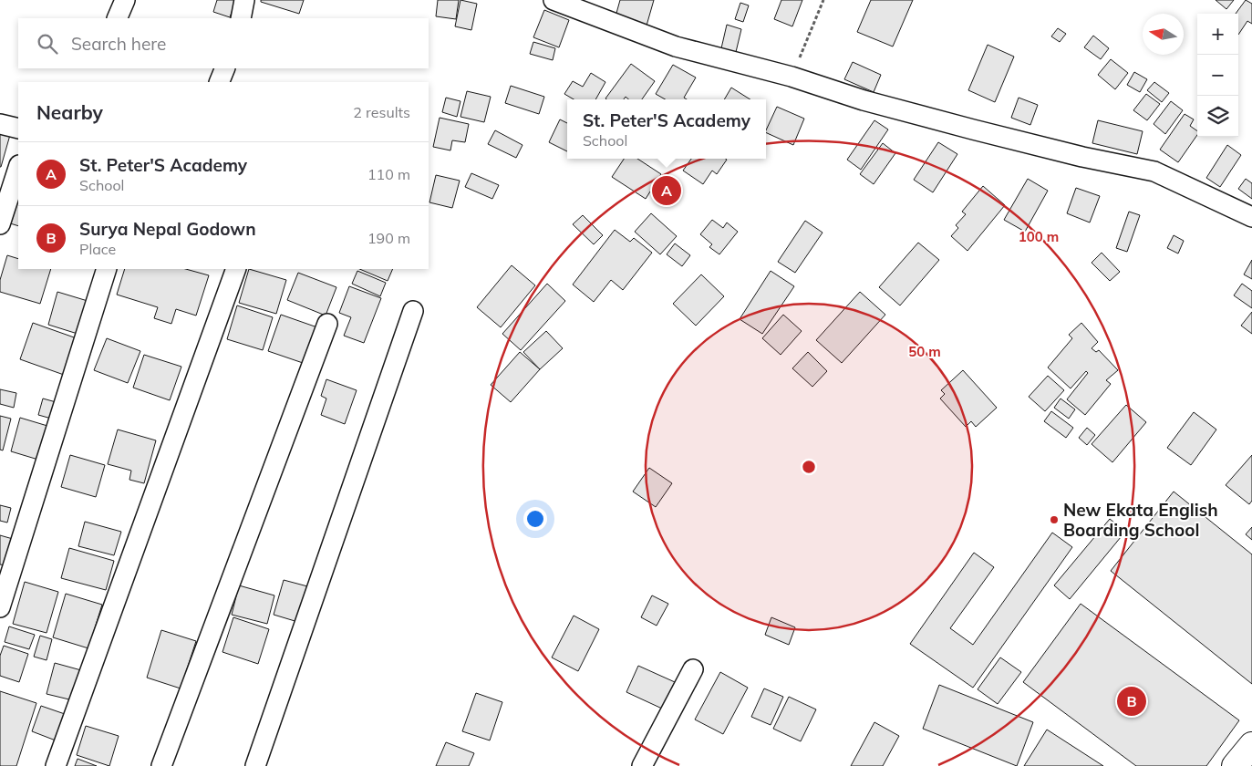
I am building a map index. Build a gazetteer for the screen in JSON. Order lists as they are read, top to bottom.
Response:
{
  "places": ["New Ekata English Boarding School"],
  "north": "left",
  "page": {
    "map_buttons": ["+", "−"],
    "search": "Search here",
    "heading": ["Nearby", "2 results"],
    "popup": ["St. Peter'S Academy", "School"],
    "list": [
      {
        "mark": "A",
        "name": "St. Peter'S Academy",
        "note": "School",
        "value": "110 m"
      },
      {
        "mark": "B",
        "name": "Surya Nepal Godown",
        "note": "Place",
        "value": "190 m"
      }
    ],
    "pins": ["A", "B"]
  },
  "rings": ["100 m", "50 m"]
}
